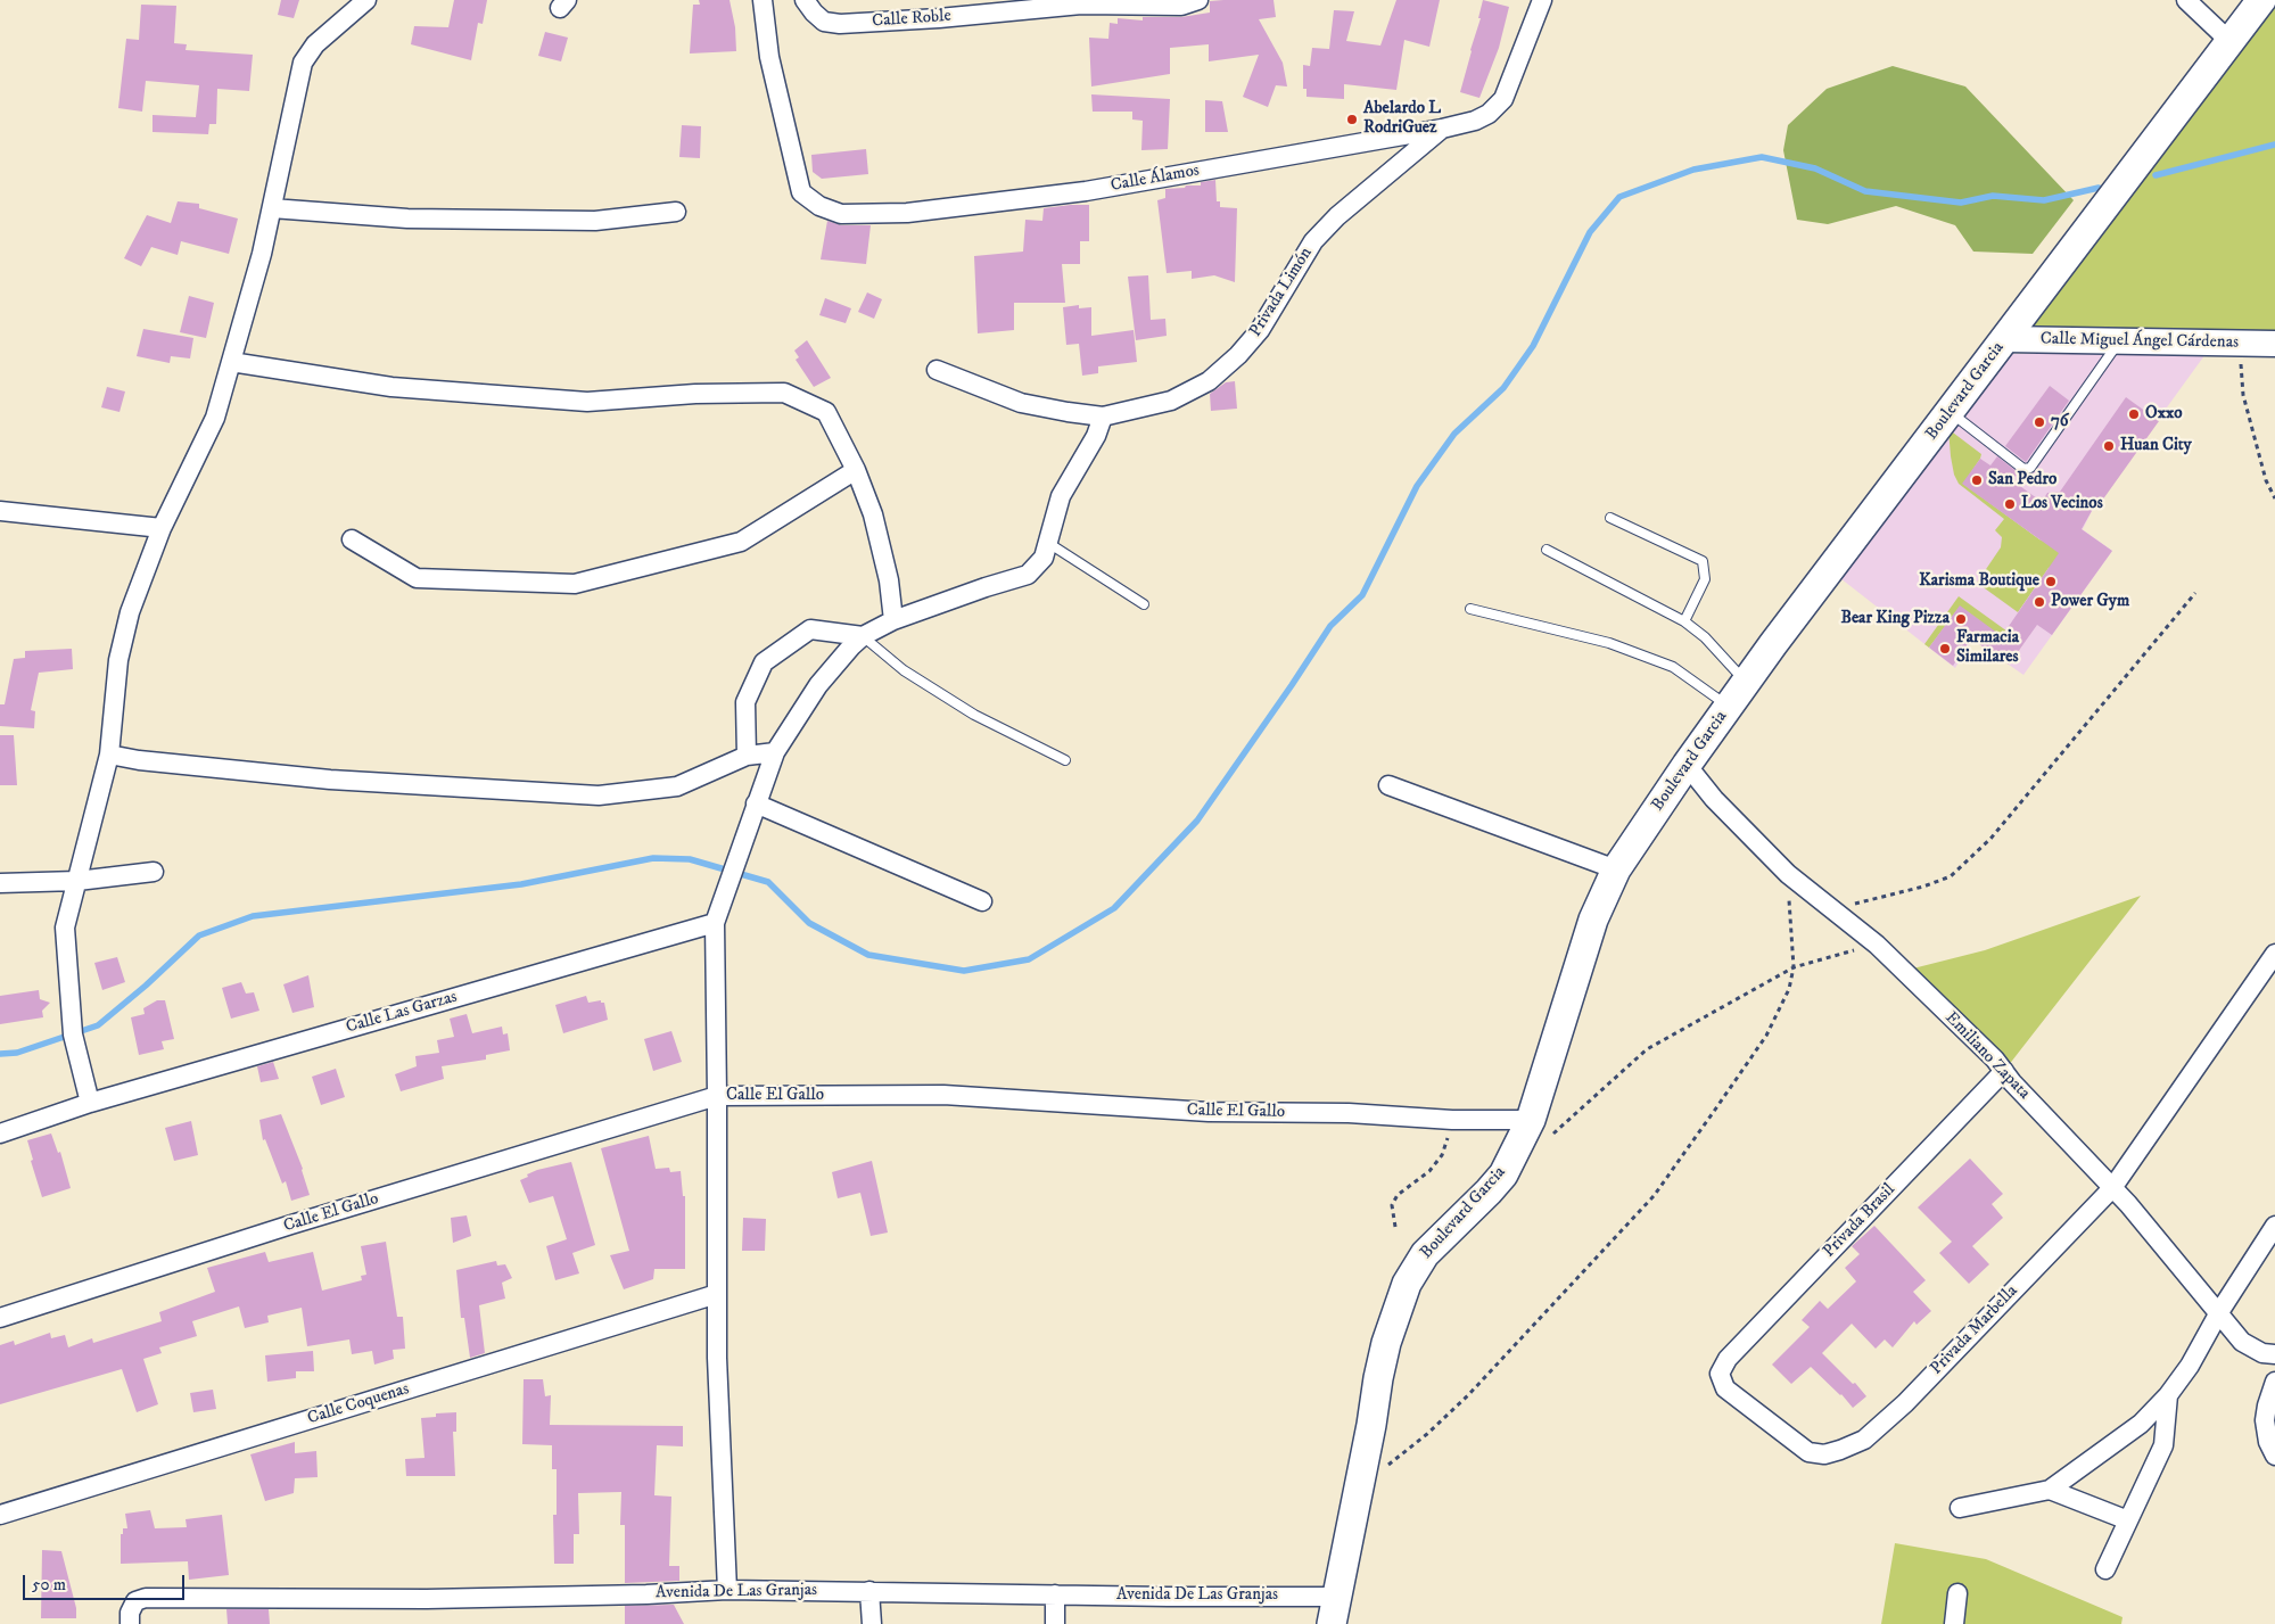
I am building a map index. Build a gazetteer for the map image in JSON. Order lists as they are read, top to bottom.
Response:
{
  "streets": {
    "main road": ["Boulevard Garcia"],
    "street": [
      "Calle Roble",
      "Calle Álamos",
      "Privada Limón",
      "Calle Miguel Ángel Cárdenas",
      "Calle Las Garzas",
      "Emiliano Zapata",
      "Calle El Gallo",
      "Privada Brasil",
      "Privada Marbella",
      "Calle Coquenas",
      "Avenida De Las Granjas"
    ]
  },
  "crossings": [
    ["Calle Álamos", "Privada Limón"],
    ["Calle Miguel Ángel Cárdenas", "Boulevard Garcia"],
    ["Boulevard Garcia", "Emiliano Zapata"],
    ["Boulevard Garcia", "Calle El Gallo"],
    ["Boulevard Garcia", "Avenida De Las Granjas"],
    ["Emiliano Zapata", "Privada Brasil"],
    ["Emiliano Zapata", "Privada Marbella"],
    ["Privada Brasil", "Privada Marbella"]
  ],
  "places": [
    "Abelardo L RodriGuez",
    "Oxxo",
    "76",
    "Huan City",
    "San Pedro",
    "Los Vecinos",
    "Karisma Boutique",
    "Power Gym",
    "Bear King Pizza",
    "Farmacia Similares"
  ],
  "scale_bar": "50 m"
}
